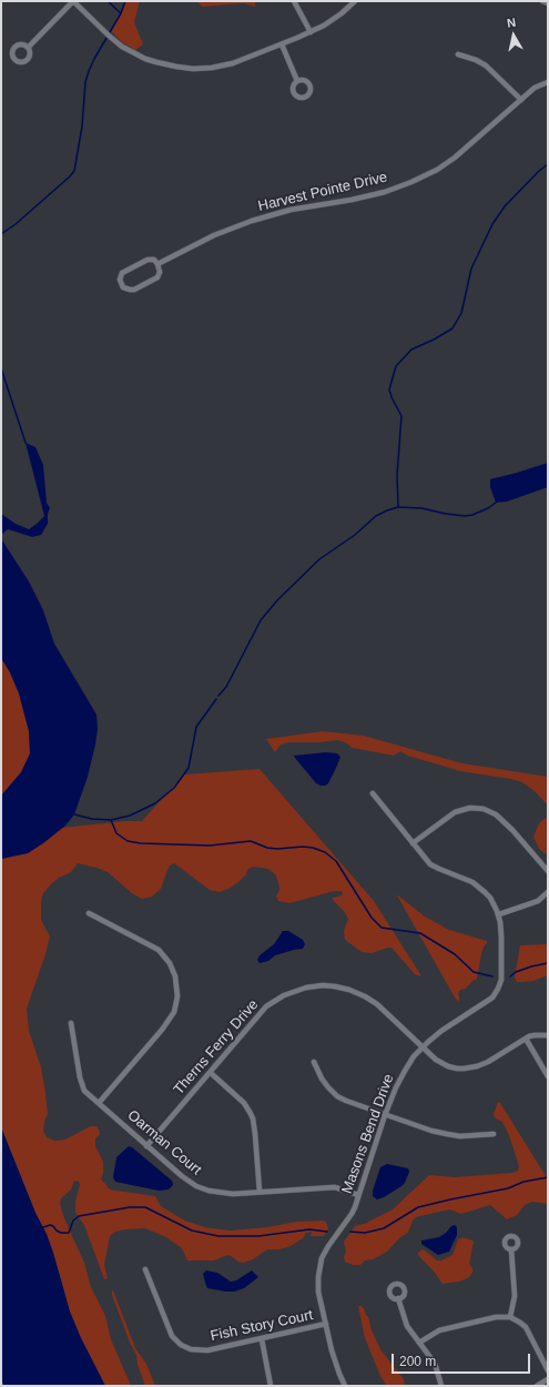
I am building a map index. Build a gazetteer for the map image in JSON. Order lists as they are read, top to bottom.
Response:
{
  "streets": {
    "street": [
      "Harvest Pointe Drive",
      "Therns Ferry Drive",
      "Masons Bend Drive",
      "Oarman Court",
      "Fish Story Court"
    ]
  },
  "crossings": [
    ["Therns Ferry Drive", "Masons Bend Drive"],
    ["Therns Ferry Drive", "Oarman Court"],
    ["Masons Bend Drive", "Oarman Court"],
    ["Masons Bend Drive", "Fish Story Court"]
  ],
  "scale_bar": "200 m",
  "north": "top"
}
